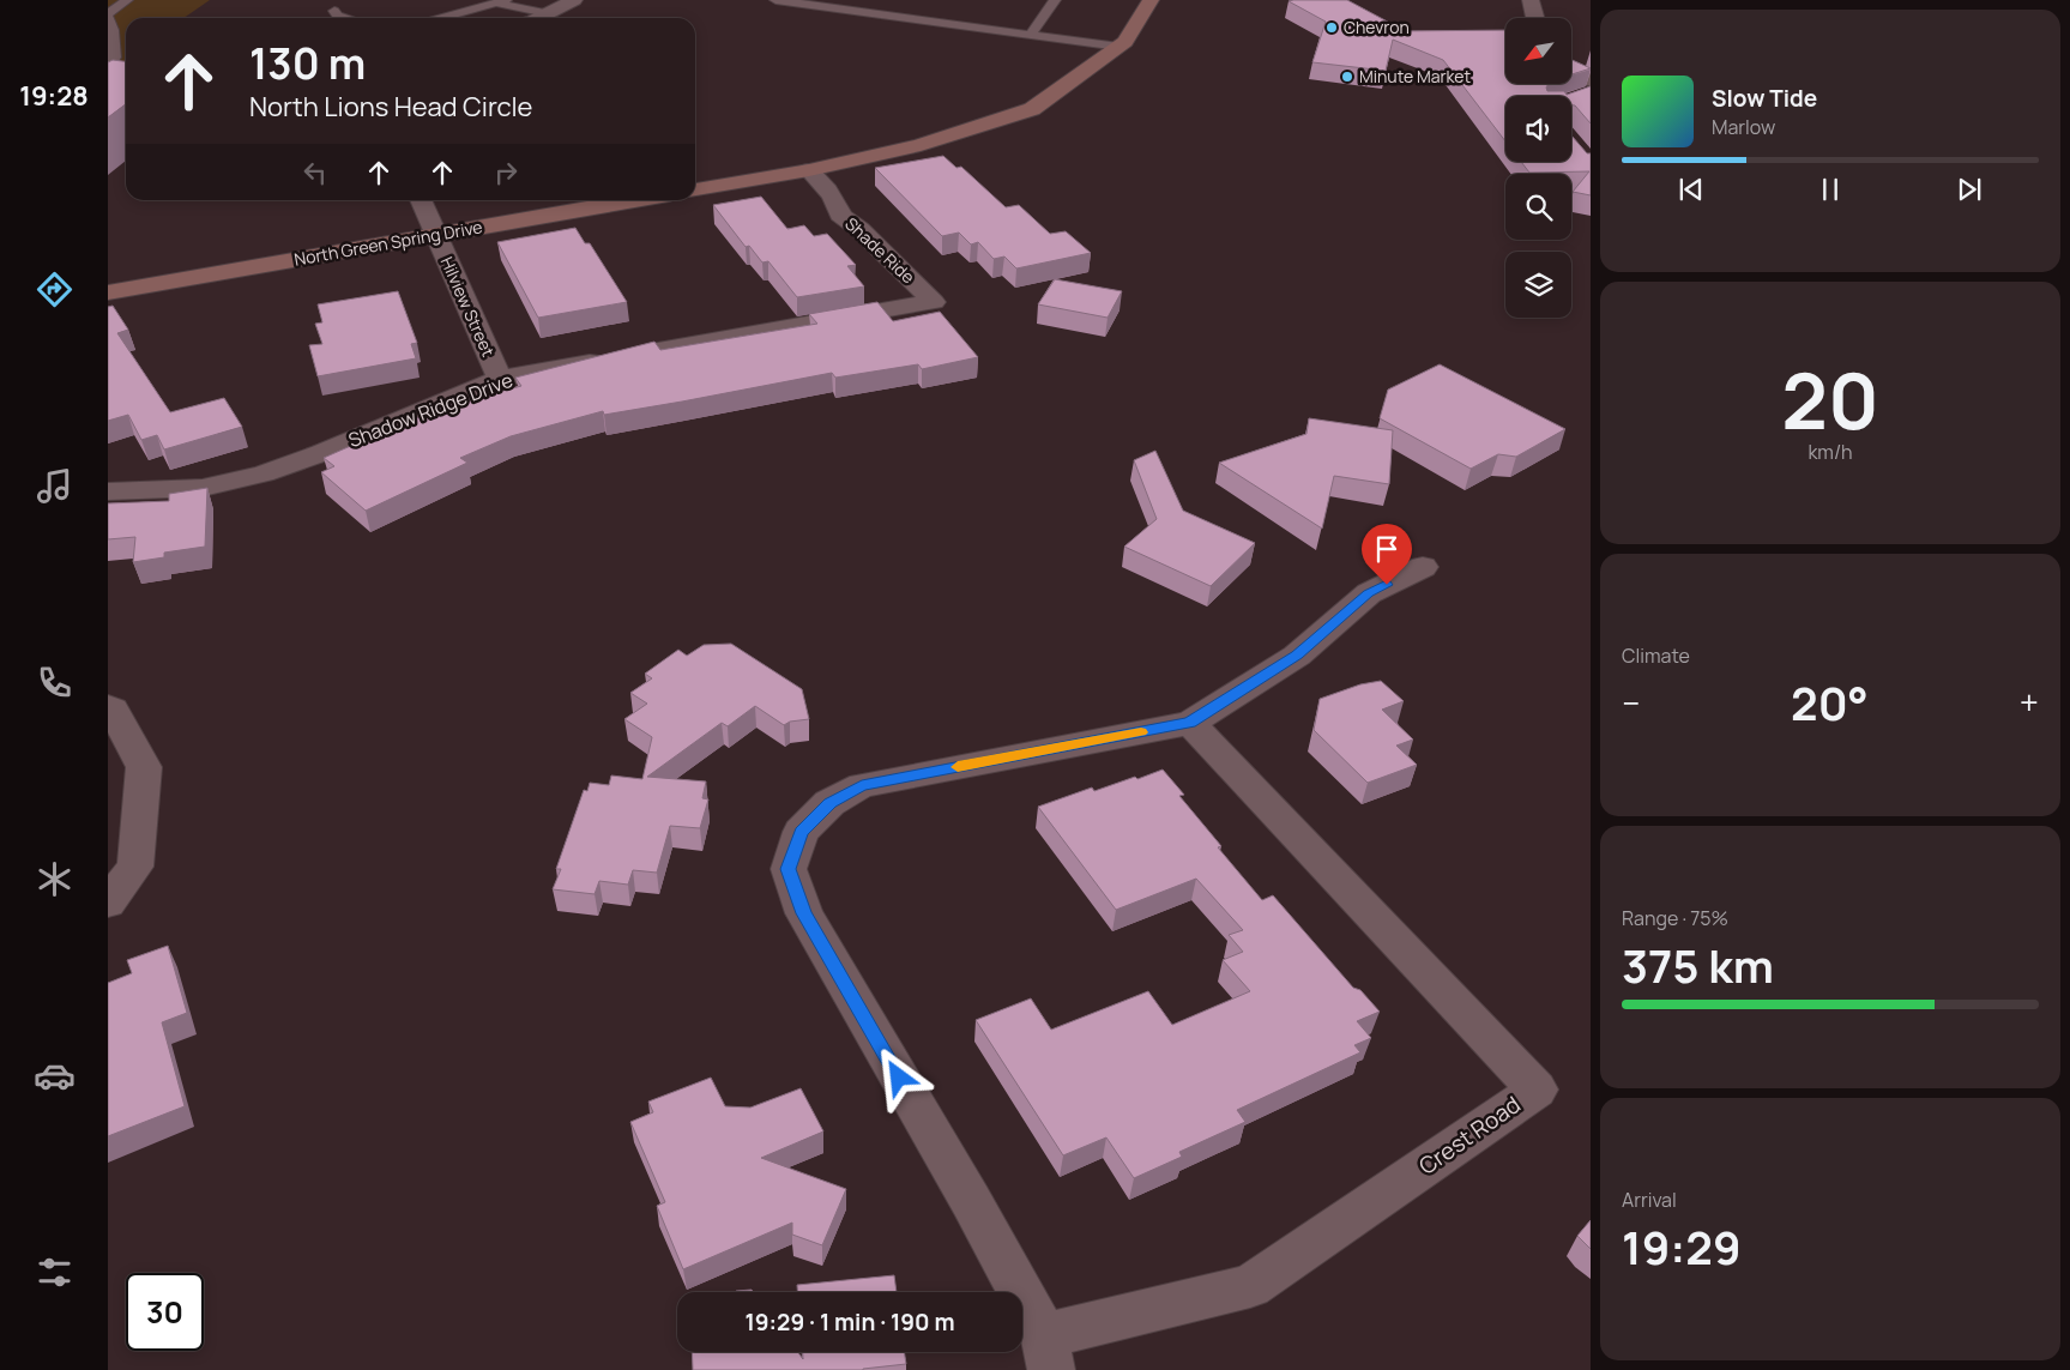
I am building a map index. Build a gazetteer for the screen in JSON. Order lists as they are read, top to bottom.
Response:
{
  "streets": {
    "main road": ["North Green Spring Drive"],
    "street": [
      "Shade Ride",
      "Hilview Street",
      "Shadow Ridge Drive",
      "Crest Road"
    ]
  },
  "crossings": [
    ["North Green Spring Drive", "Hilview Street"],
    ["Shade Ride", "Shadow Ridge Drive"],
    ["Hilview Street", "Shadow Ridge Drive"]
  ],
  "places": ["Chevron", "Minute Market"],
  "north": "bottom left",
  "page": {
    "tabs": "19:28",
    "turn": ["130 m", "North Lions Head Circle"],
    "song": ["Slow Tide", "Marlow"],
    "tile": [
      ["20", "km/h"],
      "Climate",
      ["Range · 75%", "375 km"],
      ["Arrival", "19:29"]
    ],
    "heat": ["−", "20°", "+"],
    "limit": "30",
    "trip": "19:29 · 1 min · 190 m"
  }
}
